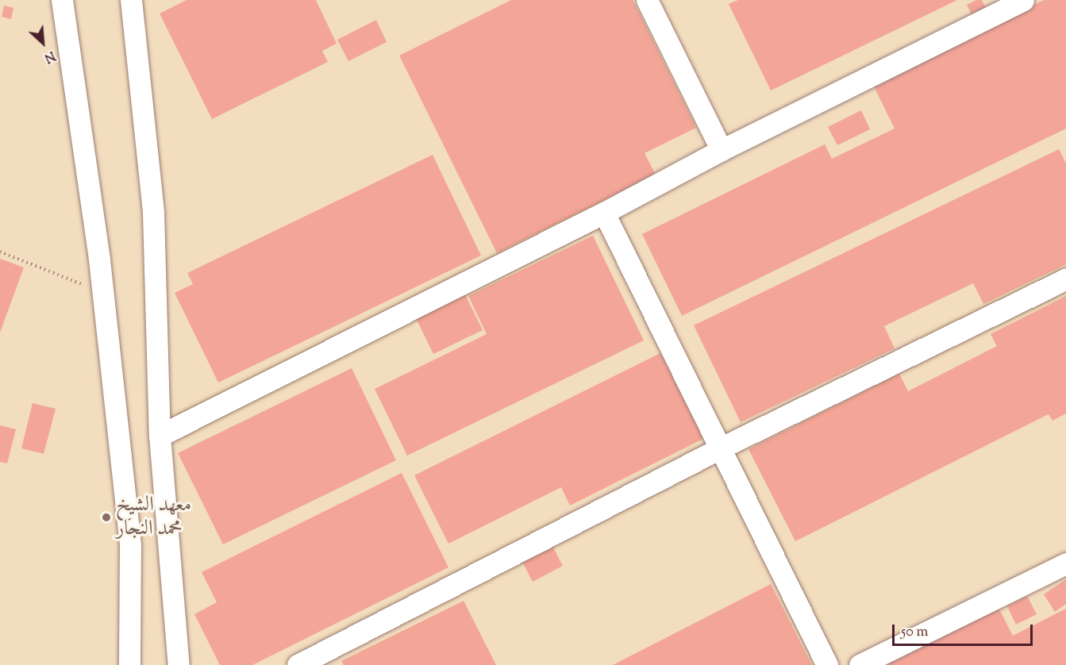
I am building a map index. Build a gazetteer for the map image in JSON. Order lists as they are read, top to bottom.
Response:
{
  "places": ["معهد الشيخ محمد النجار"],
  "scale_bar": "50 m",
  "north": "bottom right"
}
